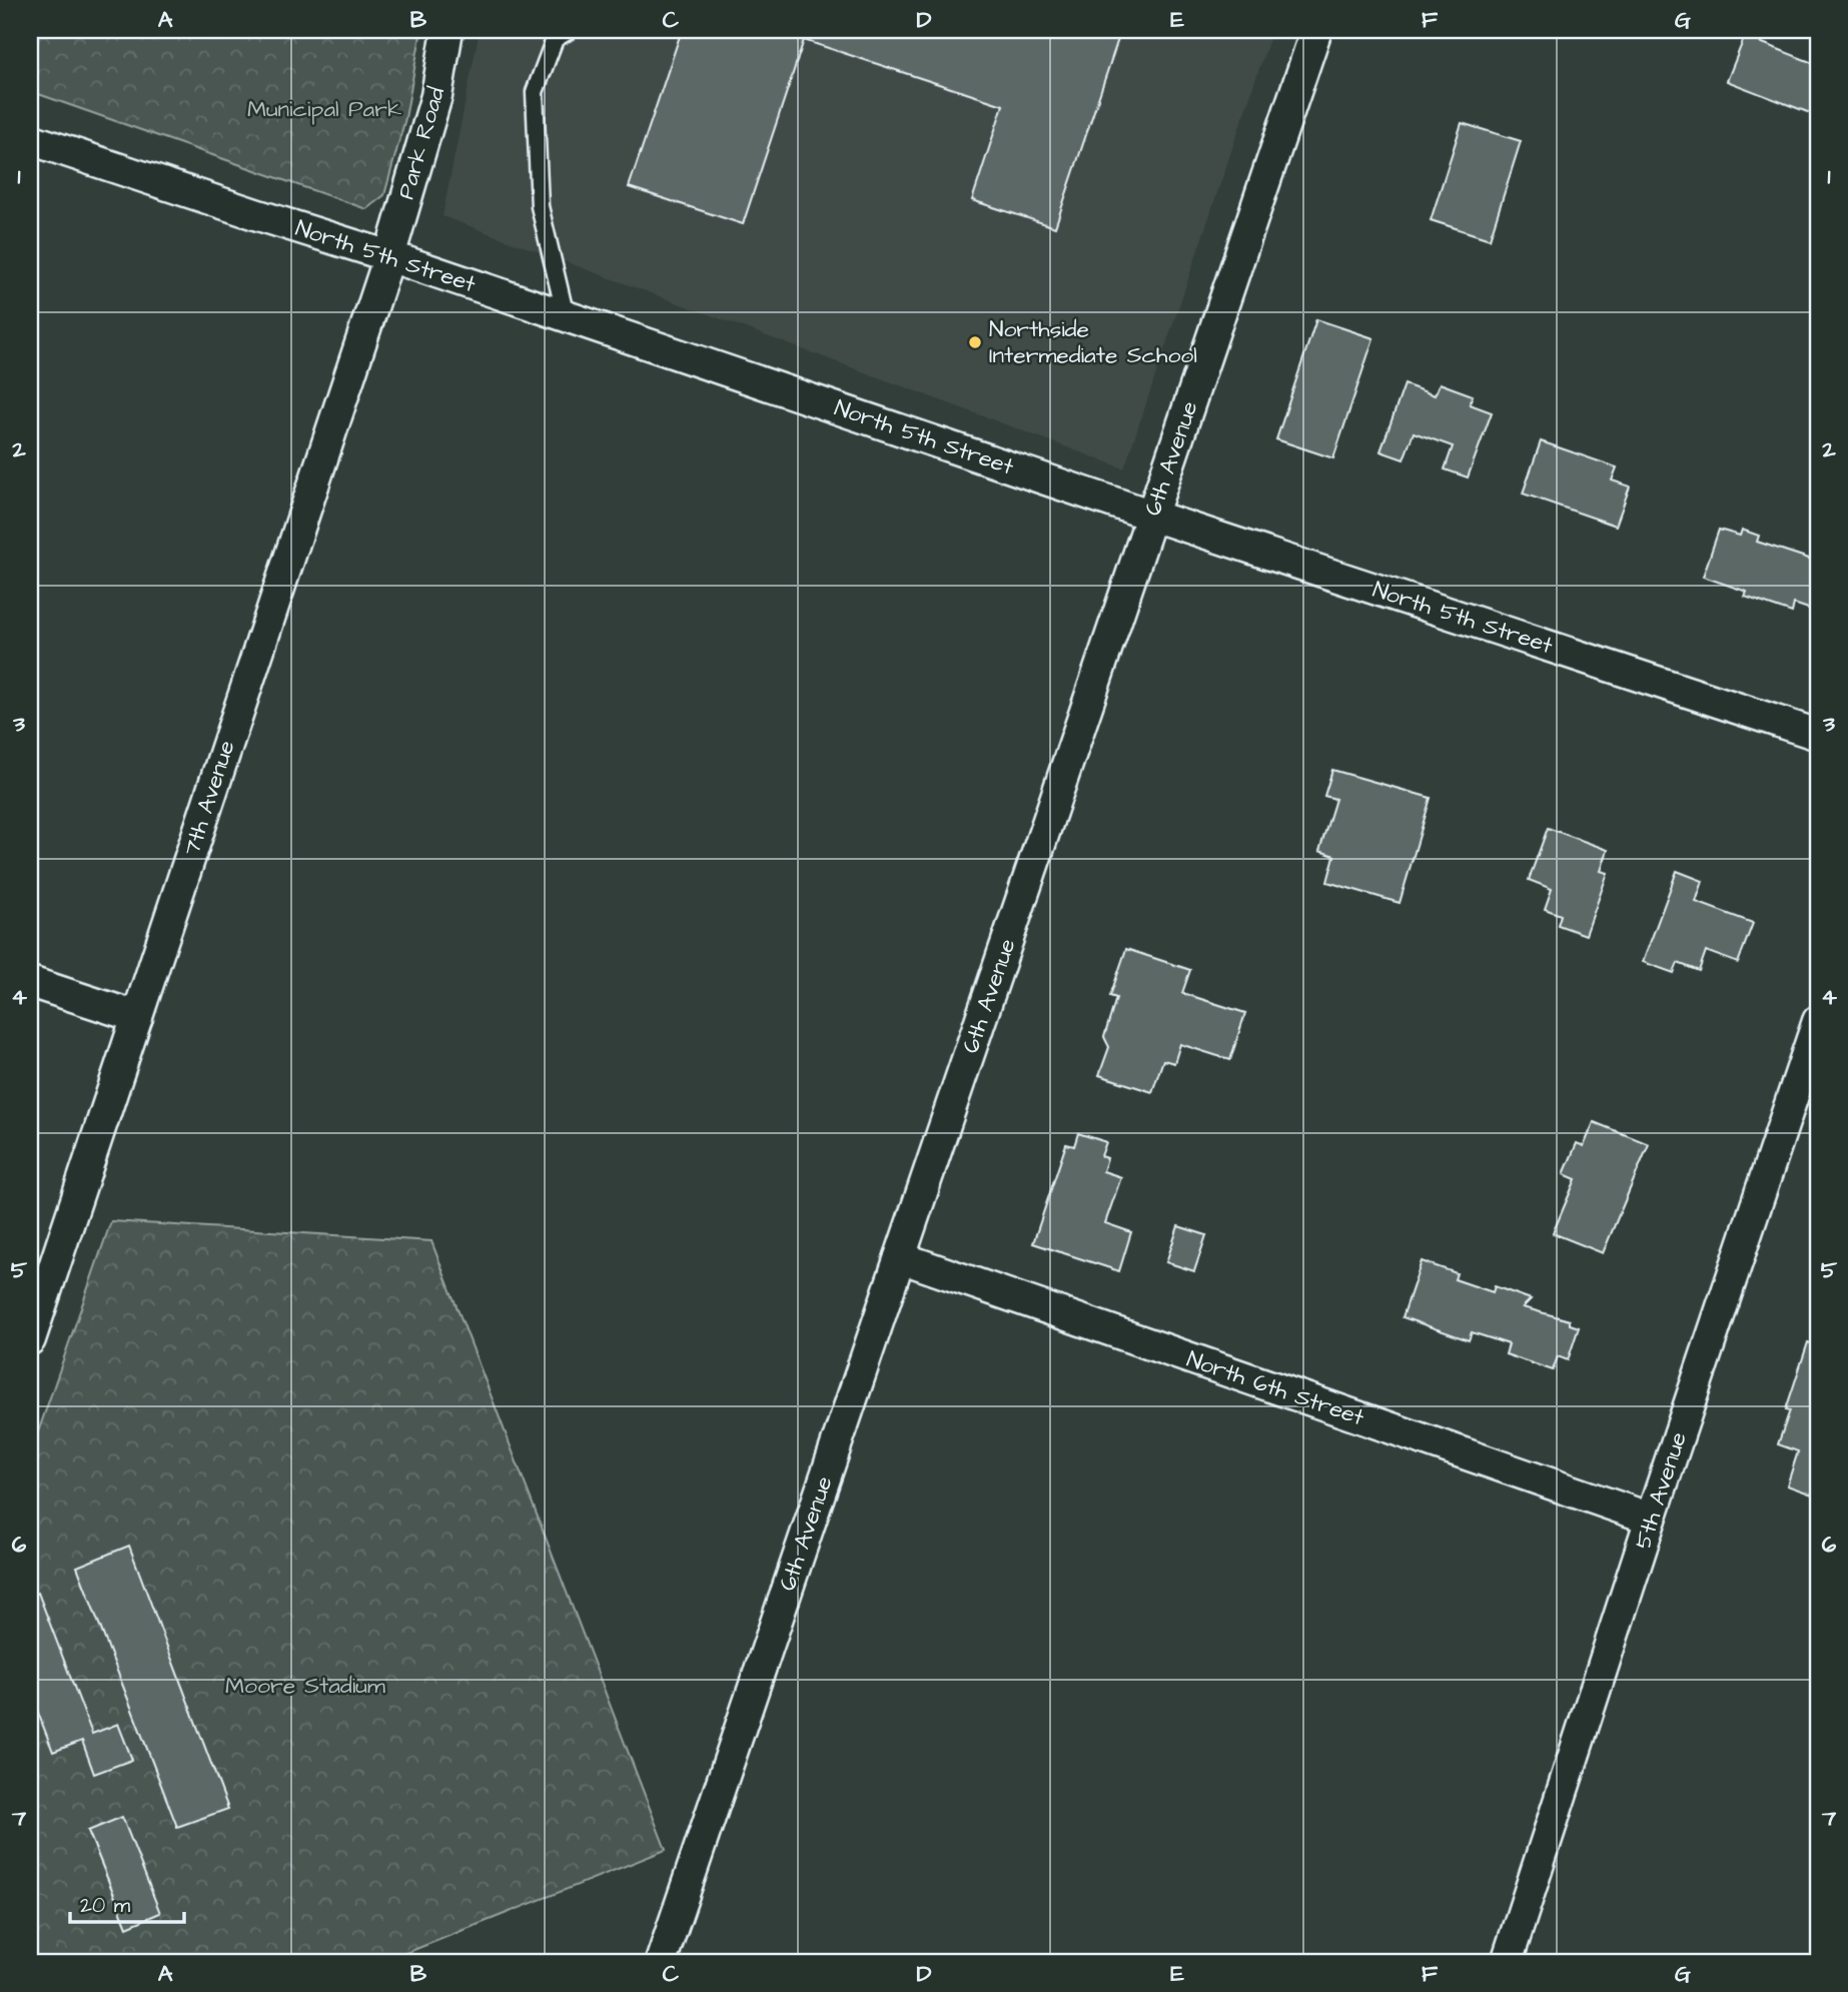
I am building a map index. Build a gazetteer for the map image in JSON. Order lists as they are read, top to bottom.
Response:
{
  "streets": {
    "street": [
      "Park Road",
      "North 5th Street",
      "6th Avenue",
      "7th Avenue",
      "North 6th Street",
      "5th Avenue"
    ]
  },
  "crossings": [
    ["Park Road", "North 5th Street"],
    ["Park Road", "7th Avenue"],
    ["North 5th Street", "6th Avenue"],
    ["North 5th Street", "7th Avenue"],
    ["6th Avenue", "North 6th Street"],
    ["North 6th Street", "5th Avenue"]
  ],
  "parks": ["Municipal Park", "Moore Stadium"],
  "places": ["Northside Intermediate School"],
  "scale_bar": "20 m",
  "grid": {
    "columns": [
      "A",
      "B",
      "C",
      "D",
      "E",
      "F",
      "G"
    ],
    "rows": [
      "1",
      "2",
      "3",
      "4",
      "5",
      "6",
      "7"
    ]
  }
}
